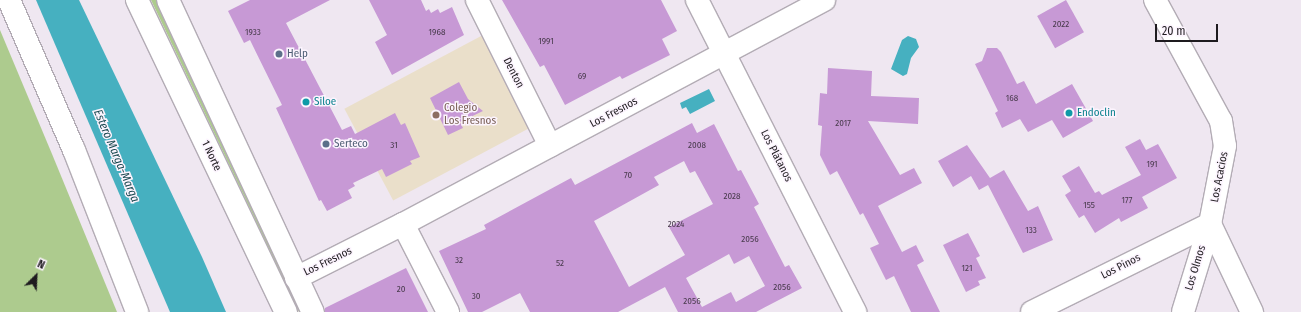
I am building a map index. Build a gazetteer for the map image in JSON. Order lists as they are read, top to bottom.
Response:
{
  "streets": {
    "street": [
      "Denton",
      "Los Fresnos",
      "1 Norte",
      "Los Plátanos",
      "Los Acacios",
      "Los Pinos",
      "Los Olmos"
    ]
  },
  "crossings": [
    ["Denton", "Los Fresnos"],
    ["Los Fresnos", "Los Plátanos"],
    ["Los Acacios", "Los Pinos"],
    ["Los Acacios", "Los Olmos"],
    ["Los Pinos", "Los Olmos"]
  ],
  "water": ["Estero Marga-Marga"],
  "places": [
    "Help",
    "Siloe",
    "Endoclin",
    "Colegio Los Fresnos",
    "Serteco"
  ],
  "house_numbers": [
    "2022",
    "1933",
    "1968",
    "1991",
    "69",
    "168",
    "2017",
    "31",
    "2008",
    "191",
    "70",
    "2028",
    "177",
    "155",
    "2024",
    "133",
    "2056",
    "32",
    "52",
    "121",
    "2056",
    "20",
    "30",
    "2056"
  ],
  "scale_bar": "20 m",
  "north": "top right"
}
